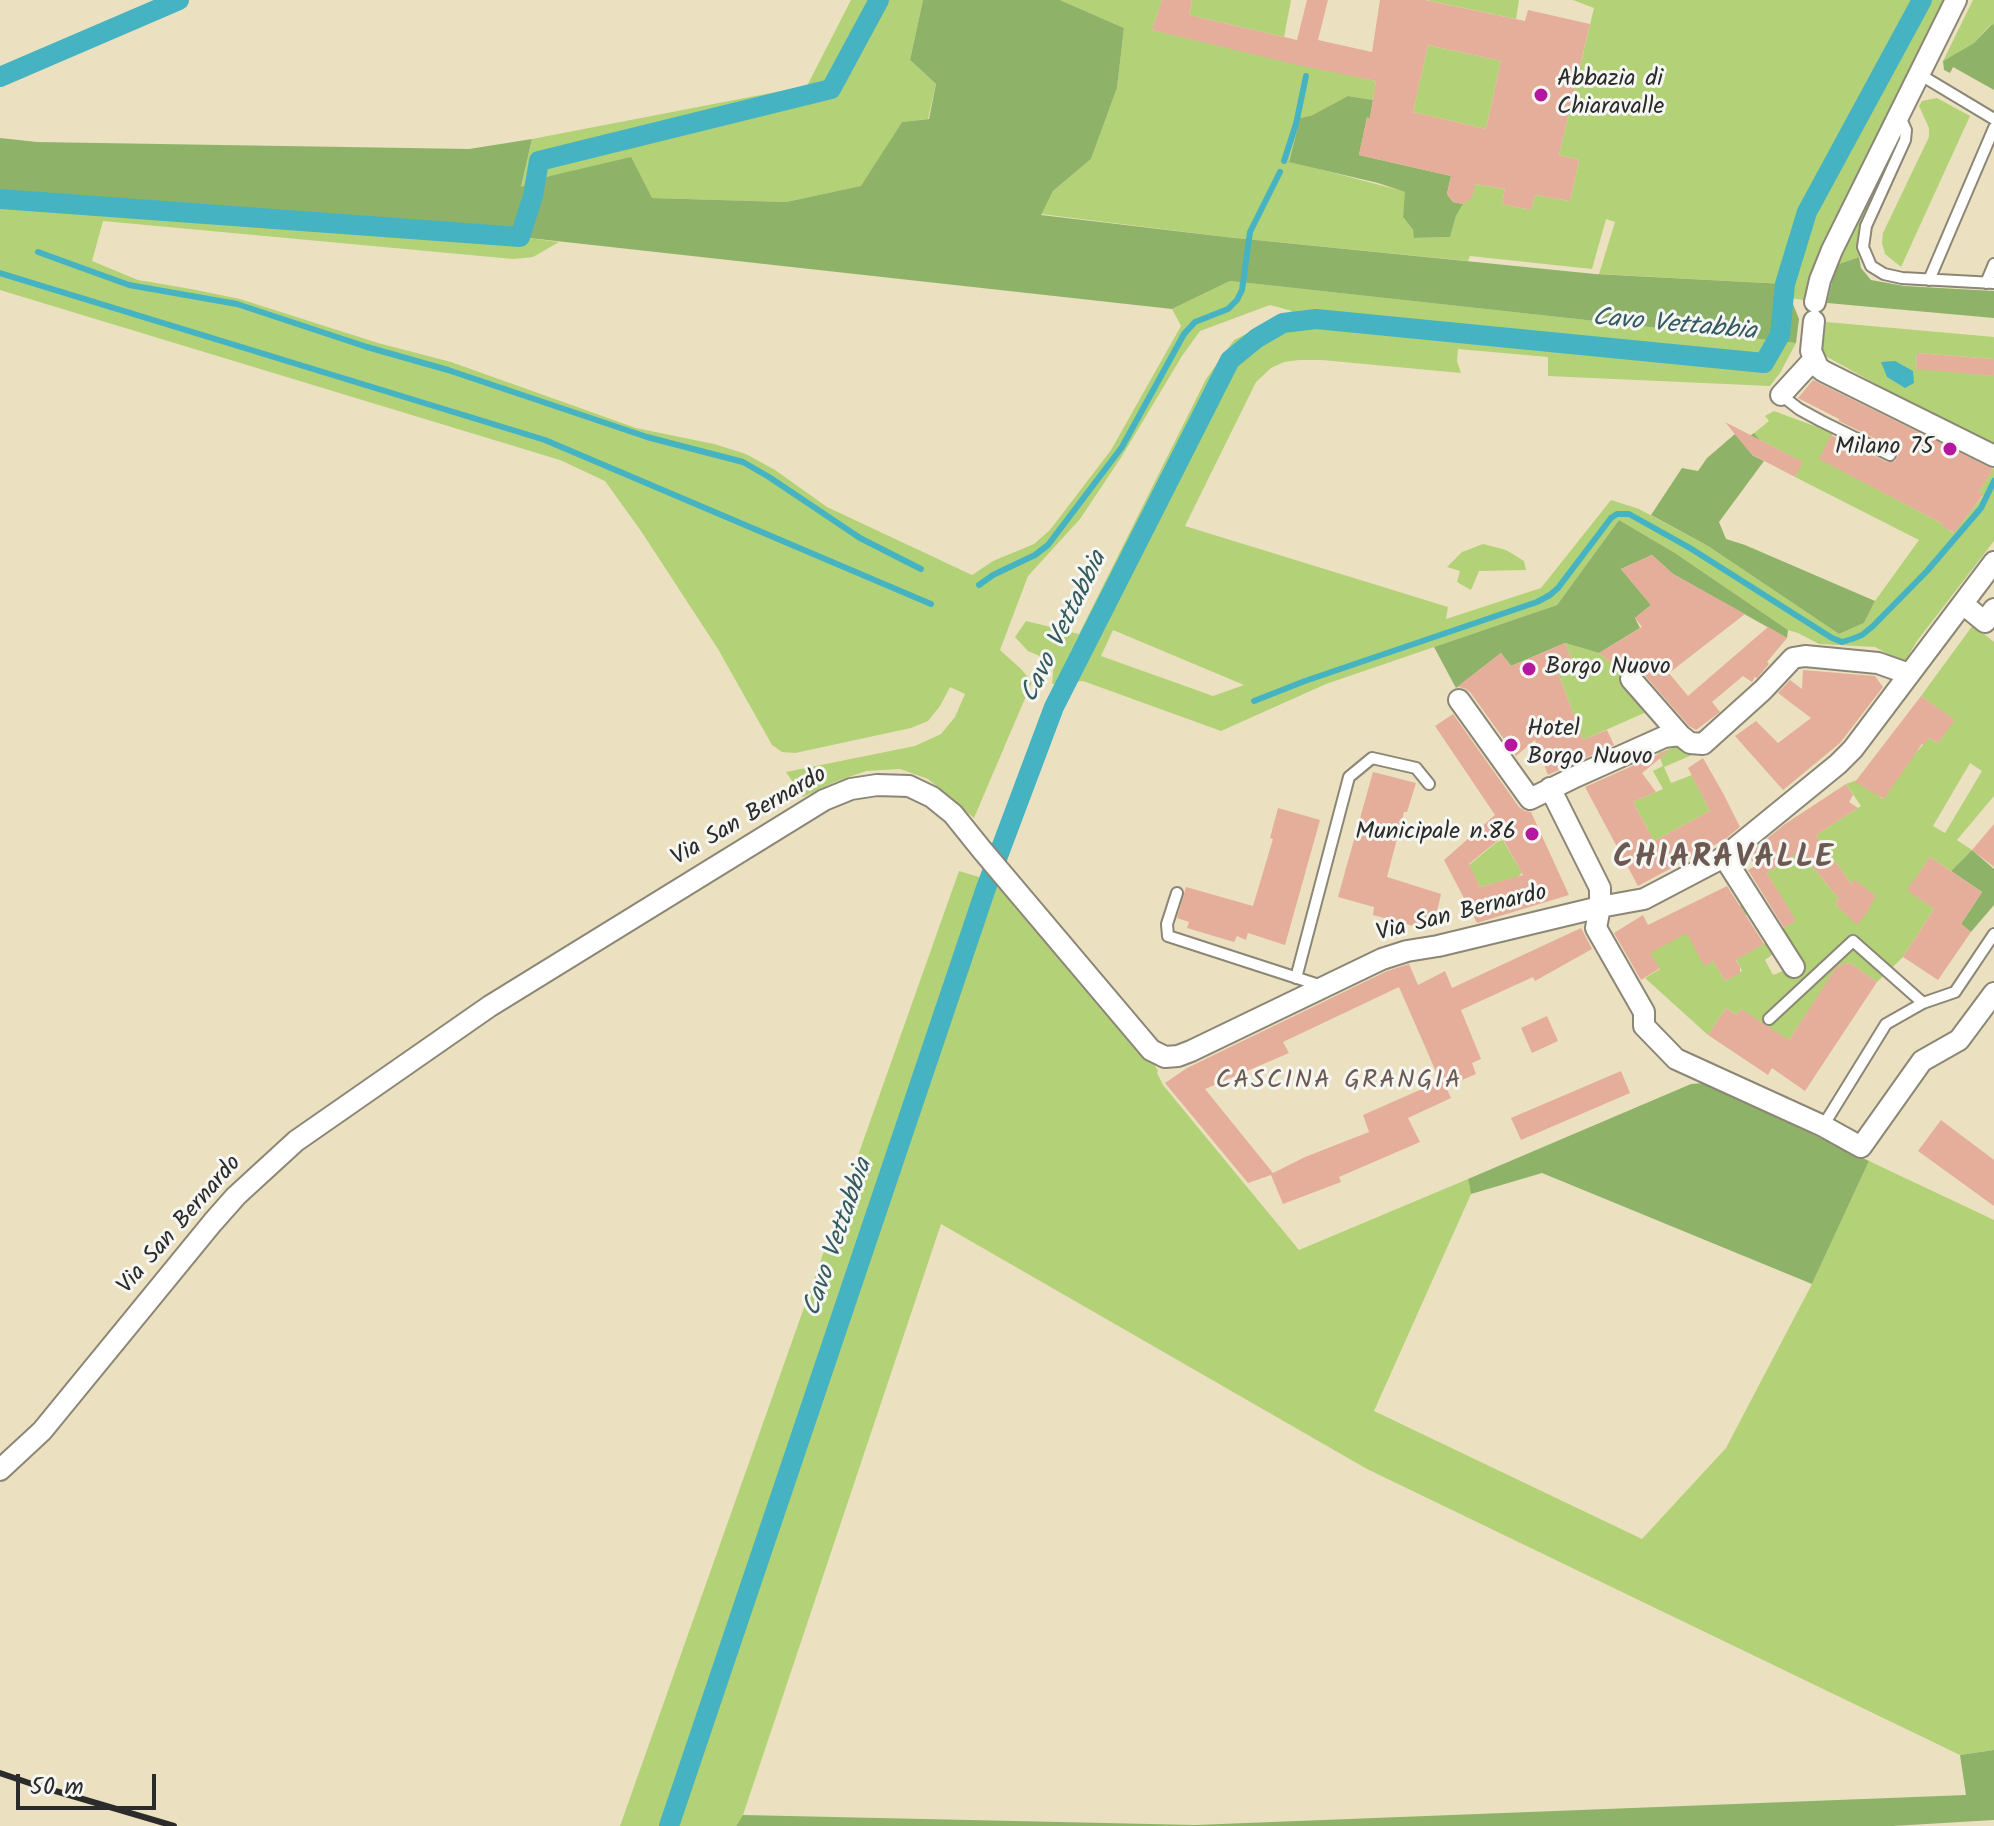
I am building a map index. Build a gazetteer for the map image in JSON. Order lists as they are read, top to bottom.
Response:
{
  "streets": {
    "street": ["Via San Bernardo"]
  },
  "districts": ["CHIARAVALLE", "CASCINA GRANGIA"],
  "water": ["Cavo Vettabbia"],
  "places": [
    "Abbazia di Chiaravalle",
    "Milano 75",
    "Borgo Nuovo",
    "Hotel Borgo Nuovo",
    "Municipale n.86"
  ],
  "scale_bar": "50 m"
}
